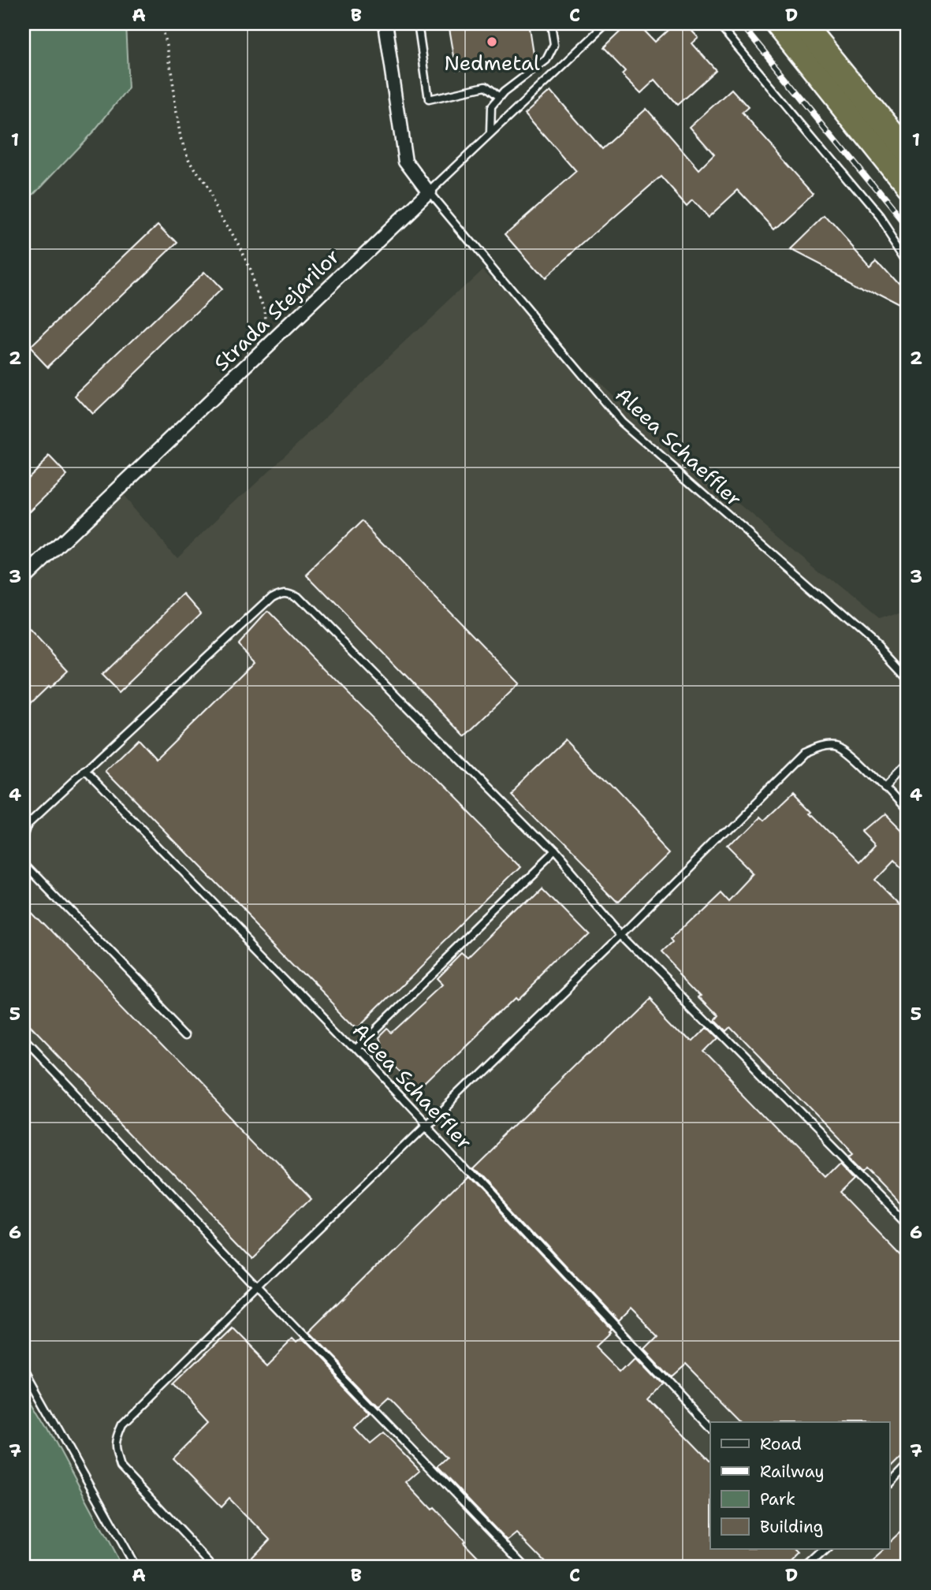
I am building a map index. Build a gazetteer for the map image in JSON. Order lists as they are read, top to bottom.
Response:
{
  "streets": {
    "street": ["Strada Stejarilor"],
    "lane": ["Aleea Schaeffler"]
  },
  "crossings": [
    ["Strada Stejarilor", "Aleea Schaeffler"]
  ],
  "places": ["Nedmetal"],
  "legend": [
    "Road",
    "Railway",
    "Park",
    "Building"
  ],
  "grid": {
    "columns": [
      "A",
      "B",
      "C",
      "D"
    ],
    "rows": [
      "1",
      "2",
      "3",
      "4",
      "5",
      "6",
      "7"
    ]
  }
}
